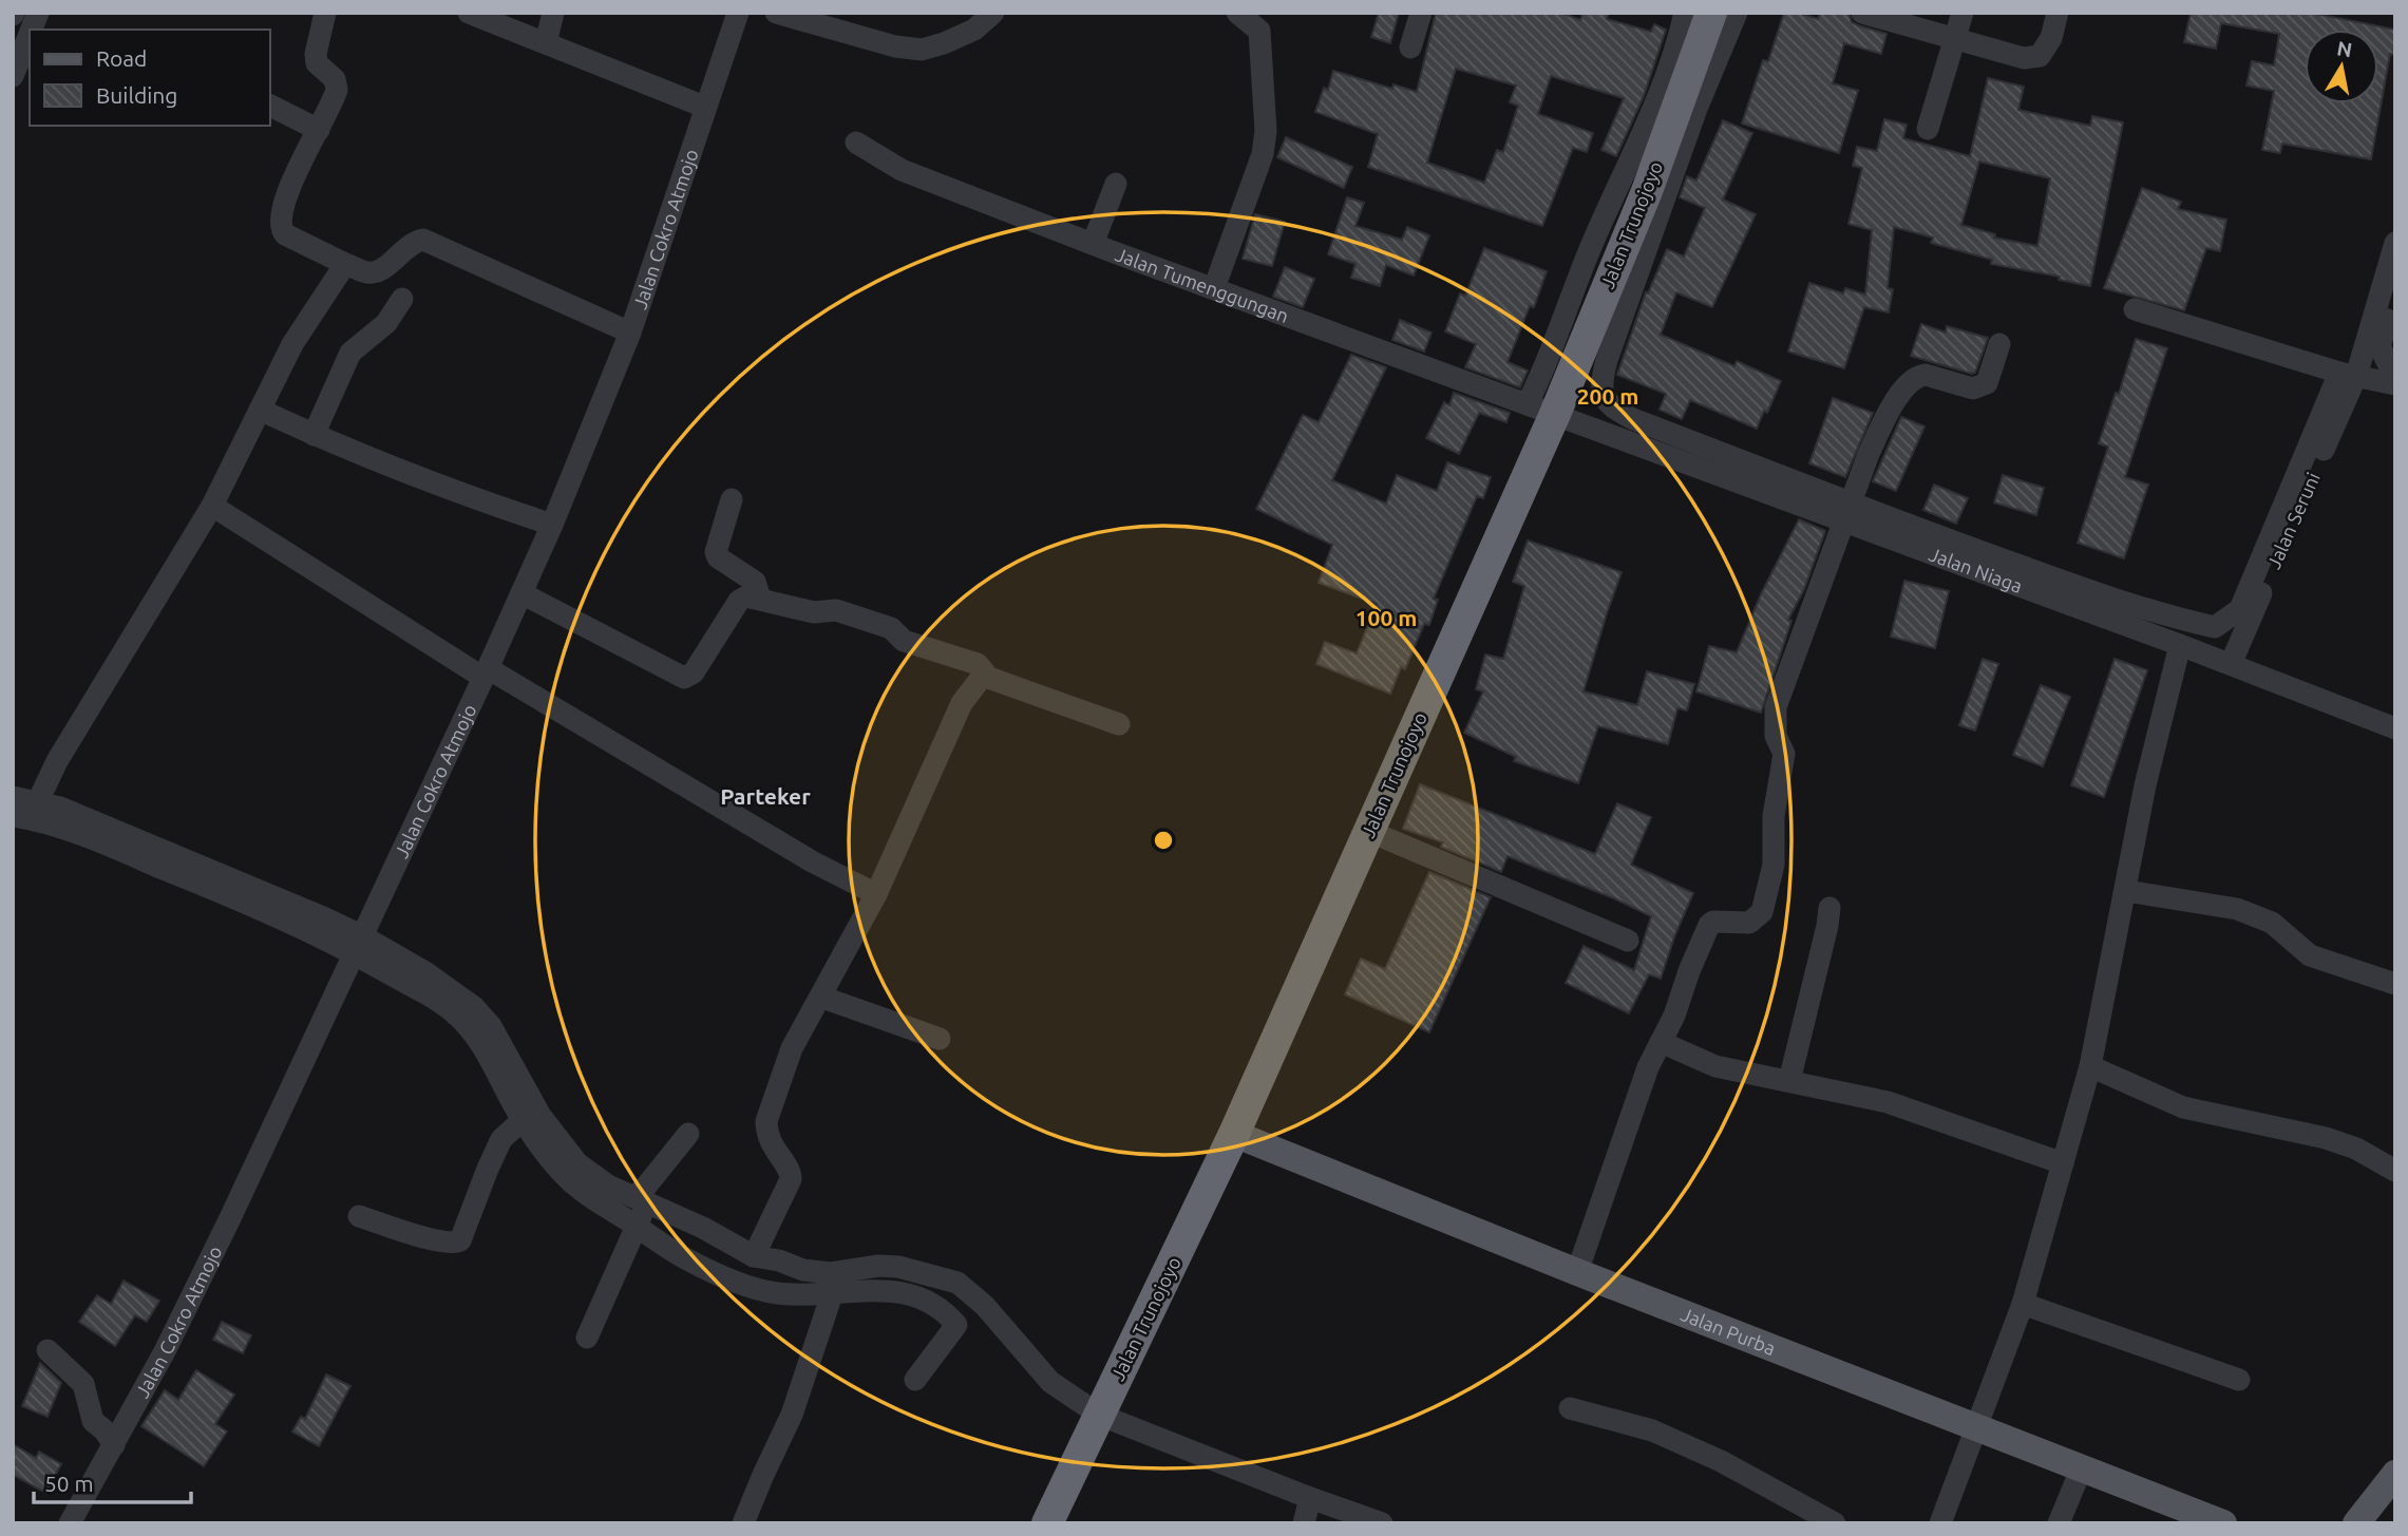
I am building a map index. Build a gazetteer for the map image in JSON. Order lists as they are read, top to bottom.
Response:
{
  "streets": {
    "highway": ["Jalan Trunojoyo"],
    "main road": ["Jalan Purba"],
    "street": [
      "Jalan Cokro Atmojo",
      "Jalan Tumenggungan",
      "Jalan Seruni",
      "Jalan Niaga"
    ]
  },
  "crossings": [
    ["Jalan Trunojoyo", "Jalan Tumenggungan"],
    ["Jalan Trunojoyo", "Jalan Niaga"],
    ["Jalan Trunojoyo", "Jalan Purba"],
    ["Jalan Tumenggungan", "Jalan Niaga"],
    ["Jalan Seruni", "Jalan Niaga"]
  ],
  "districts": ["Parteker"],
  "legend": ["Road", "Building"],
  "scale_bar": "50 m",
  "north": "top",
  "rings": ["200 m", "100 m"]
}
